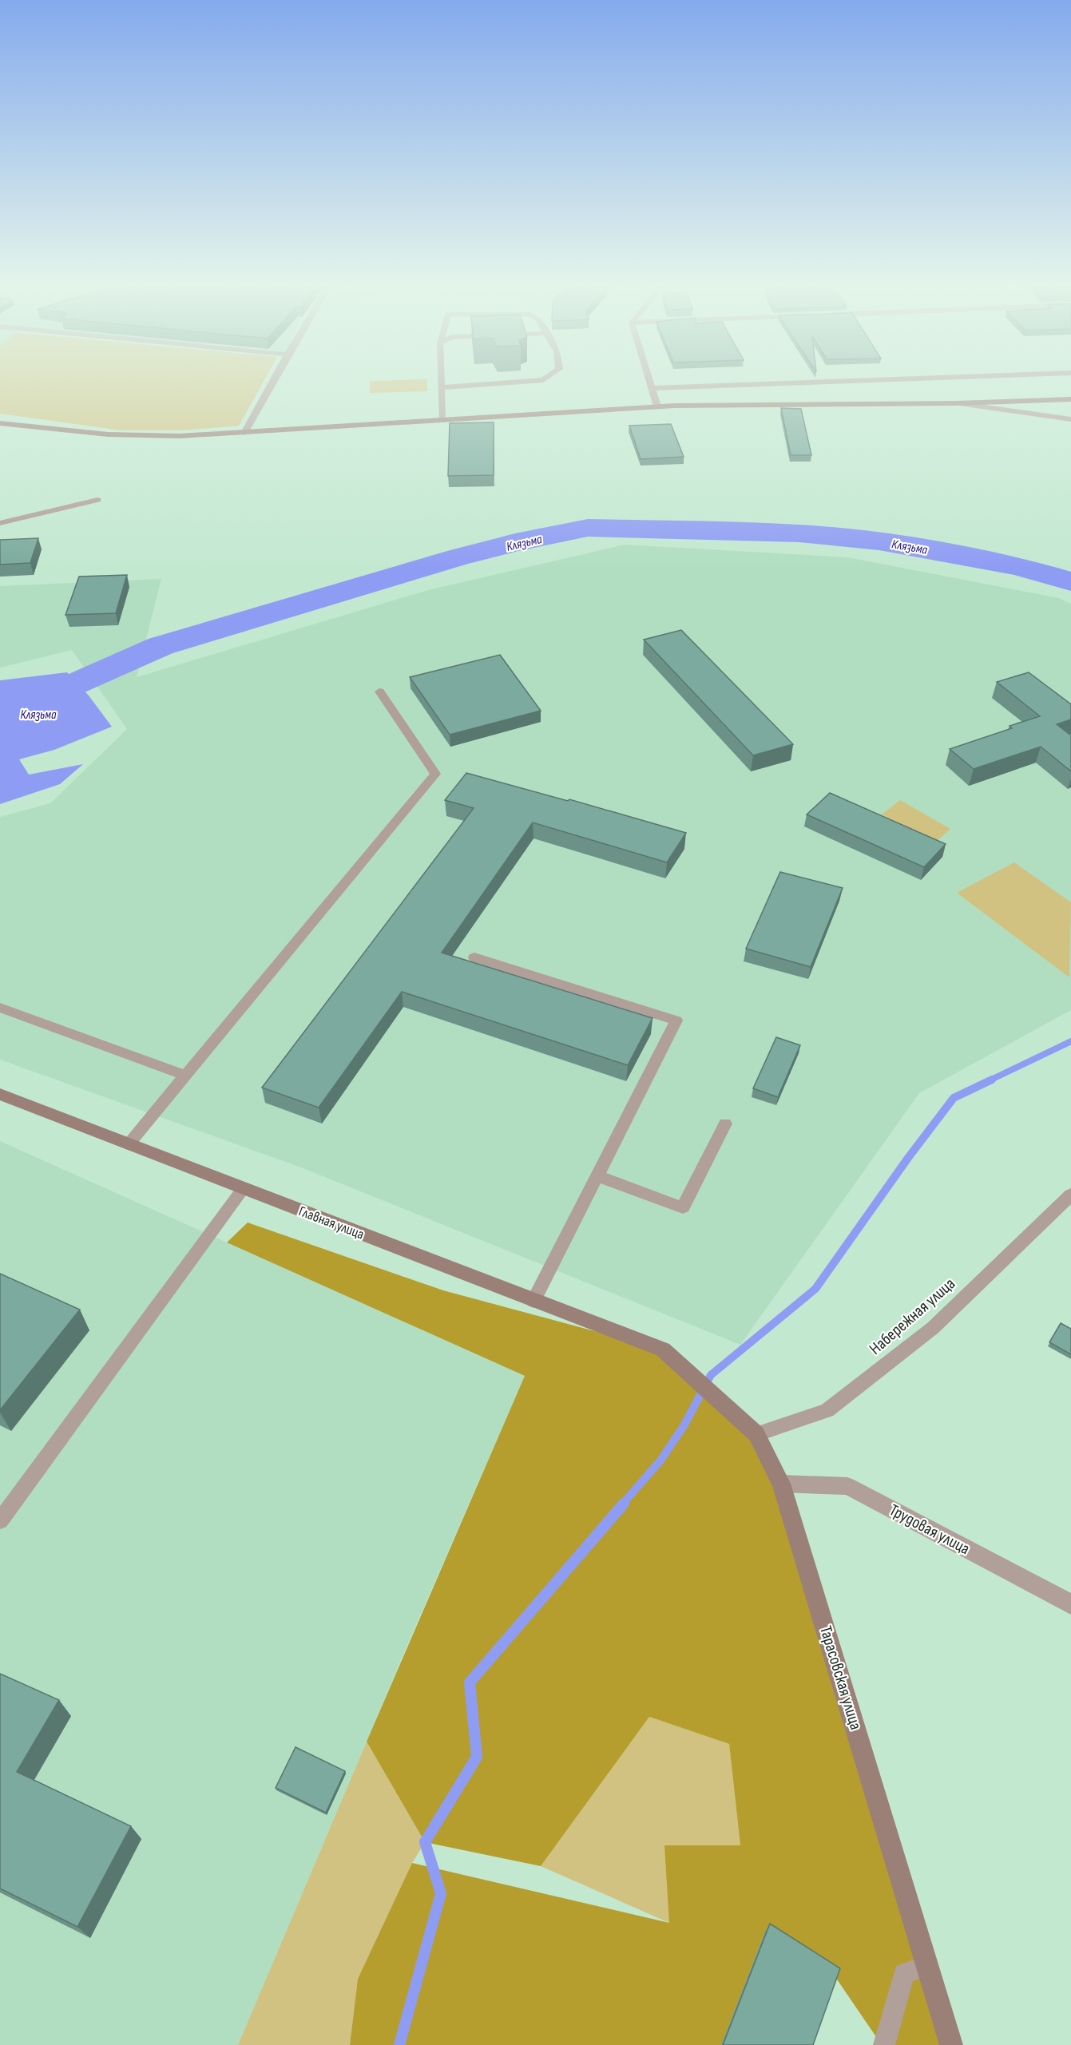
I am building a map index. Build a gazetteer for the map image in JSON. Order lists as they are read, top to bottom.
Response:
{
  "streets": {
    "main road": ["Главная улица", "Тарасовская улица"],
    "street": ["Трудовая улица"],
    "lane": ["Набережная улица"]
  },
  "crossings": [
    ["Главная улица", "Тарасовская улица"],
    ["Набережная улица", "Тарасовская улица"],
    ["Трудовая улица", "Тарасовская улица"]
  ],
  "water": ["Клязьма"]
}
